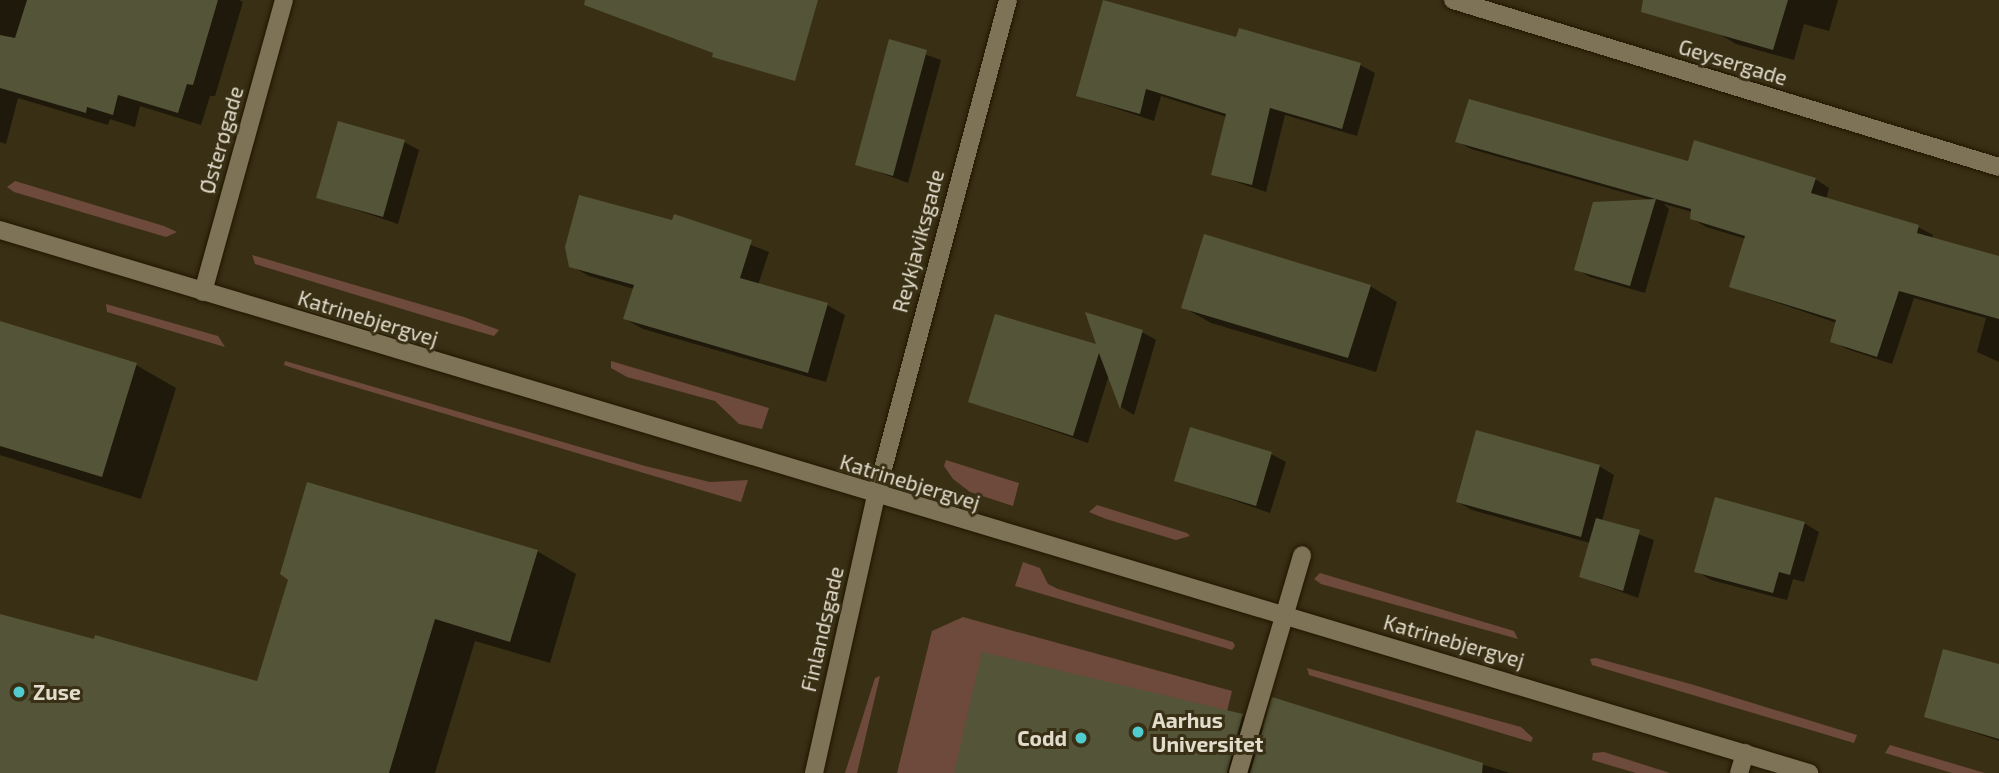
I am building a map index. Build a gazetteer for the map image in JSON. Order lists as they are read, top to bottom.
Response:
{
  "streets": {
    "street": [
      "Geysergade",
      "Østerøgade",
      "Reykjaviksgade",
      "Katrinebjergvej",
      "Finlandsgade"
    ]
  },
  "crossings": [
    ["Østerøgade", "Katrinebjergvej"],
    ["Reykjaviksgade", "Katrinebjergvej"],
    ["Reykjaviksgade", "Finlandsgade"],
    ["Katrinebjergvej", "Finlandsgade"]
  ],
  "places": ["Zuse", "Aarhus Universitet", "Codd"]
}
